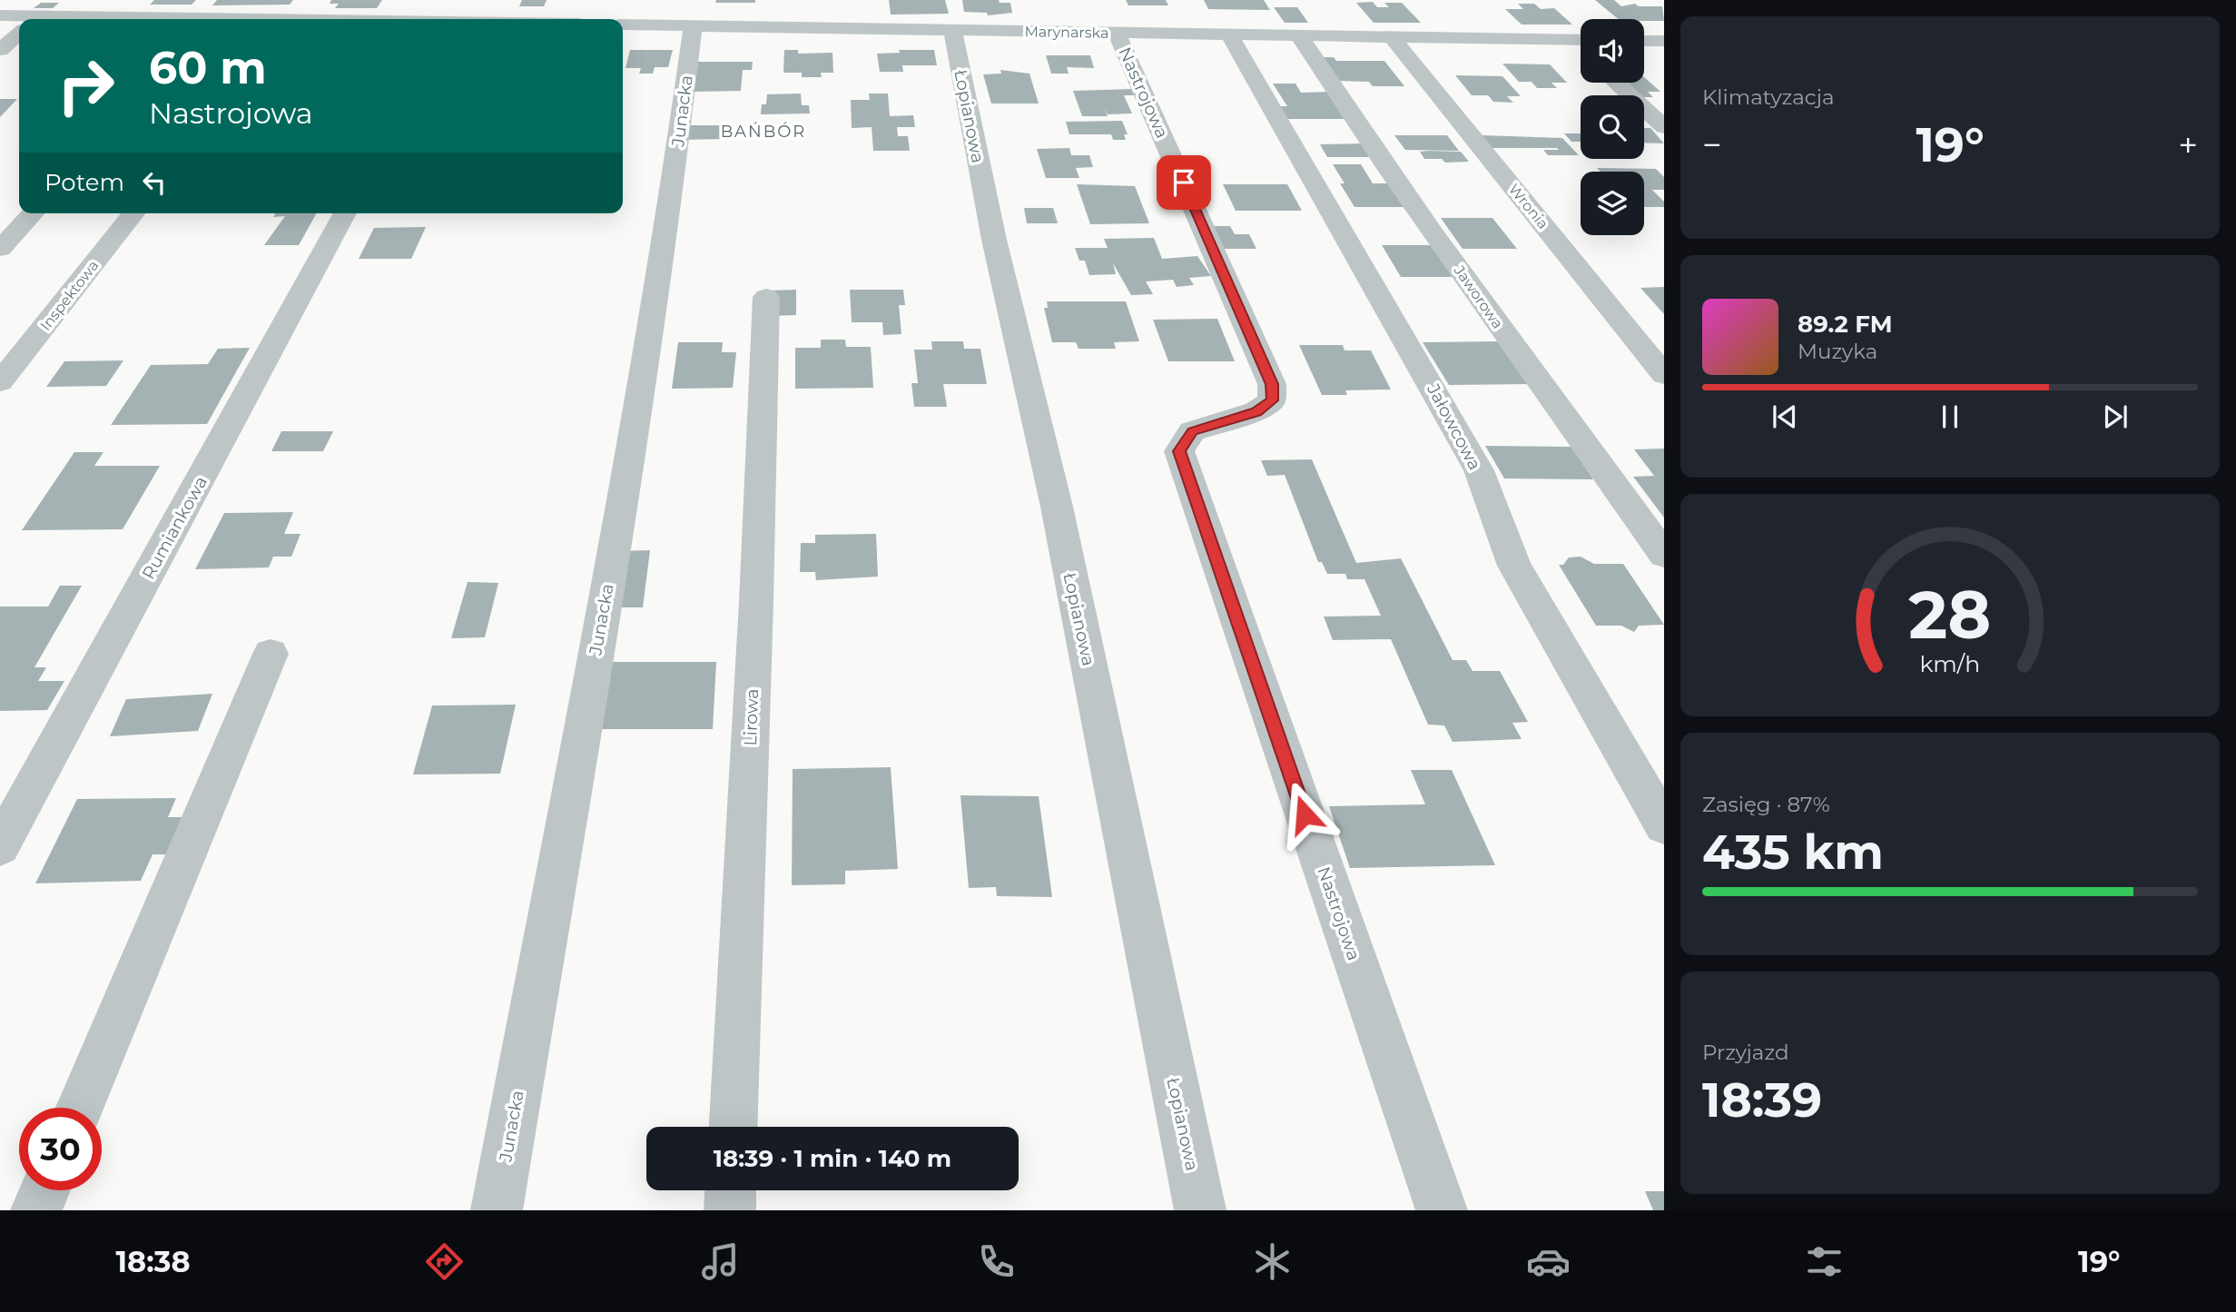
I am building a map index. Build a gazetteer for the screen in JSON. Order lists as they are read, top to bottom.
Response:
{
  "streets": {
    "street": [
      "Marynarska",
      "Nastrojowa",
      "Junacka",
      "Łopianowa",
      "Wronia",
      "Inspektowa",
      "Jaworowa",
      "Jałowcowa",
      "Rumiankowa",
      "Lirowa"
    ]
  },
  "crossings": [
    ["Marynarska", "Nastrojowa"],
    ["Marynarska", "Junacka"],
    ["Marynarska", "Łopianowa"],
    ["Marynarska", "Wronia"],
    ["Marynarska", "Jaworowa"],
    ["Marynarska", "Jałowcowa"]
  ],
  "districts": ["BAŃBÓR"],
  "page": {
    "tile": [
      "Klimatyzacja",
      ["Zasięg · 87%", "435 km"],
      ["Przyjazd", "18:39"]
    ],
    "turn": ["60 m", "Nastrojowa"],
    "heat": ["−", "19°", "+"],
    "then": "Potem",
    "song": ["89.2 FM", "Muzyka"],
    "limit": "30",
    "trip": "18:39 · 1 min · 140 m",
    "tabs": ["18:38", "19°"],
    "gauge": ["28", "km/h"]
  }
}
